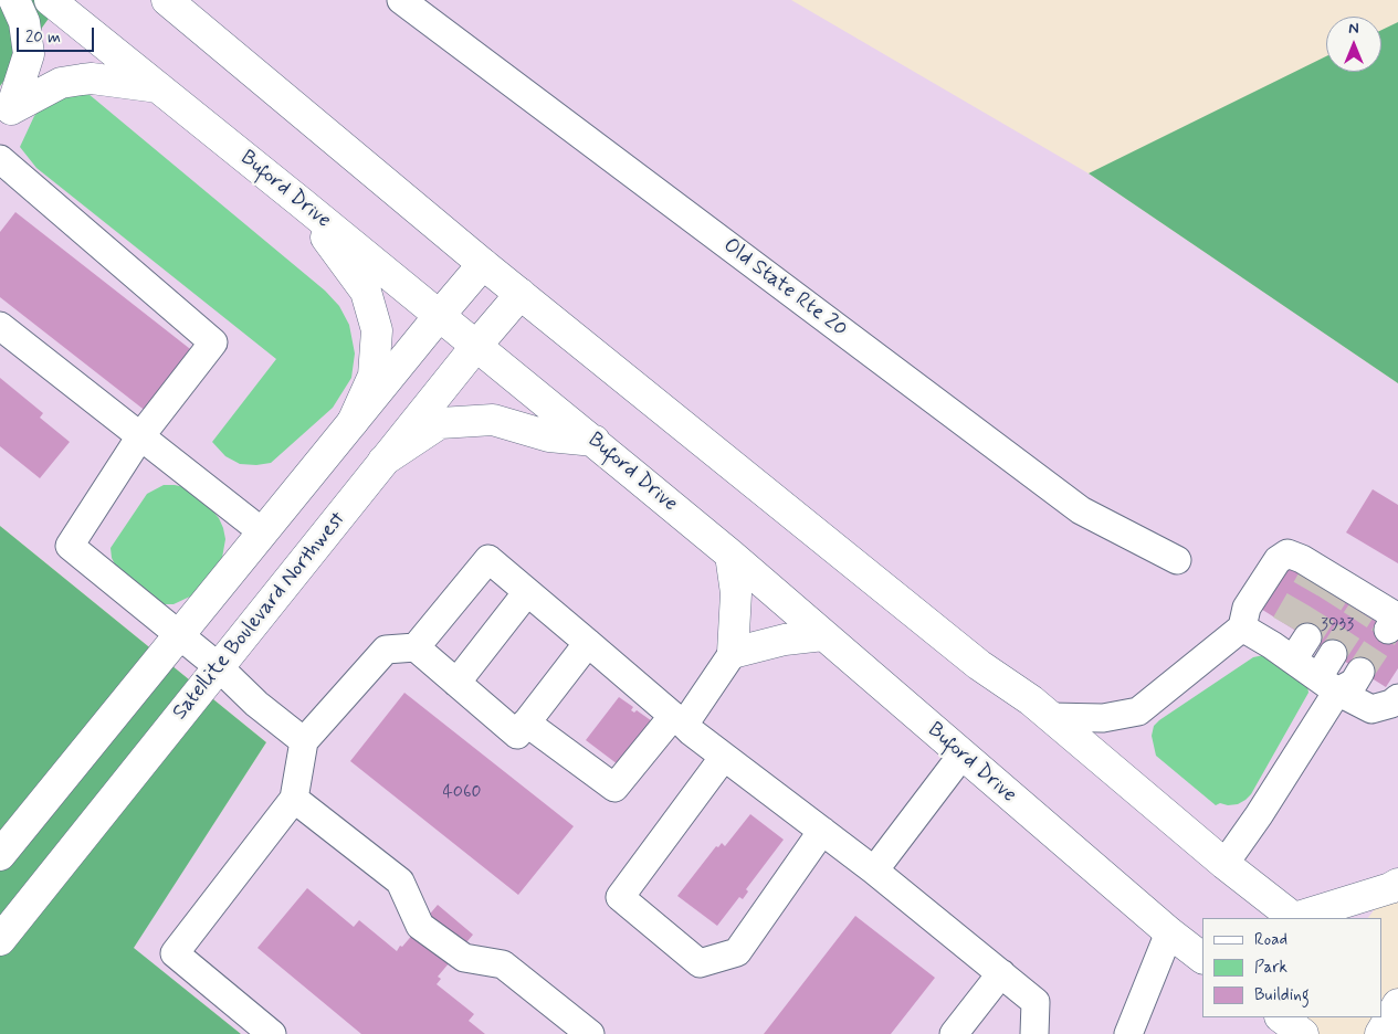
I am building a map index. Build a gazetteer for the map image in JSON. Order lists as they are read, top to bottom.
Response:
{
  "streets": {
    "main road": ["Buford Drive", "Satellite Boulevard Northwest"],
    "street": ["Old State Rte 20"]
  },
  "crossings": [
    ["Buford Drive", "Satellite Boulevard Northwest"]
  ],
  "house_numbers": ["3933", "4060"],
  "legend": ["Road", "Park", "Building"],
  "scale_bar": "20 m",
  "north": "top"
}
